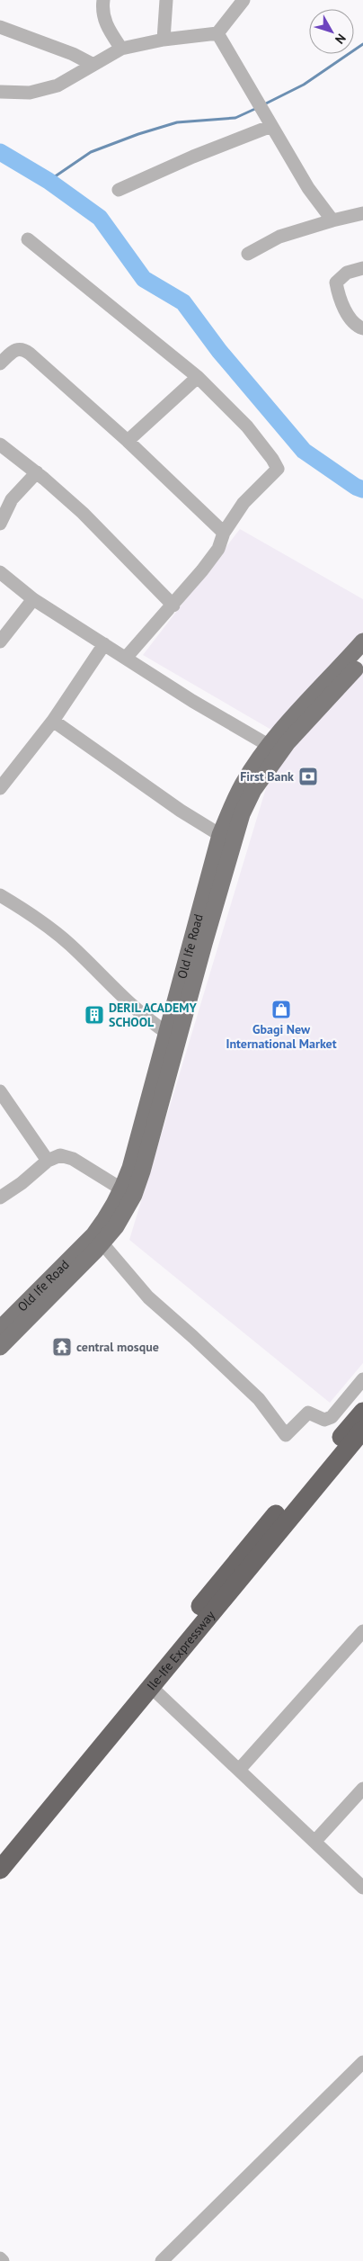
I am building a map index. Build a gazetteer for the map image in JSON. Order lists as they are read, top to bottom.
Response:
{
  "streets": {
    "highway": ["Ile-Ife Expressway"],
    "main road": ["Old Ife Road"]
  },
  "places": {
    "bank": ["First Bank"],
    "shop": ["Gbagi New International Market"],
    "building": ["DERIL ACADEMY SCHOOL"],
    "temple": ["central mosque"]
  },
  "north": "bottom right"
}
